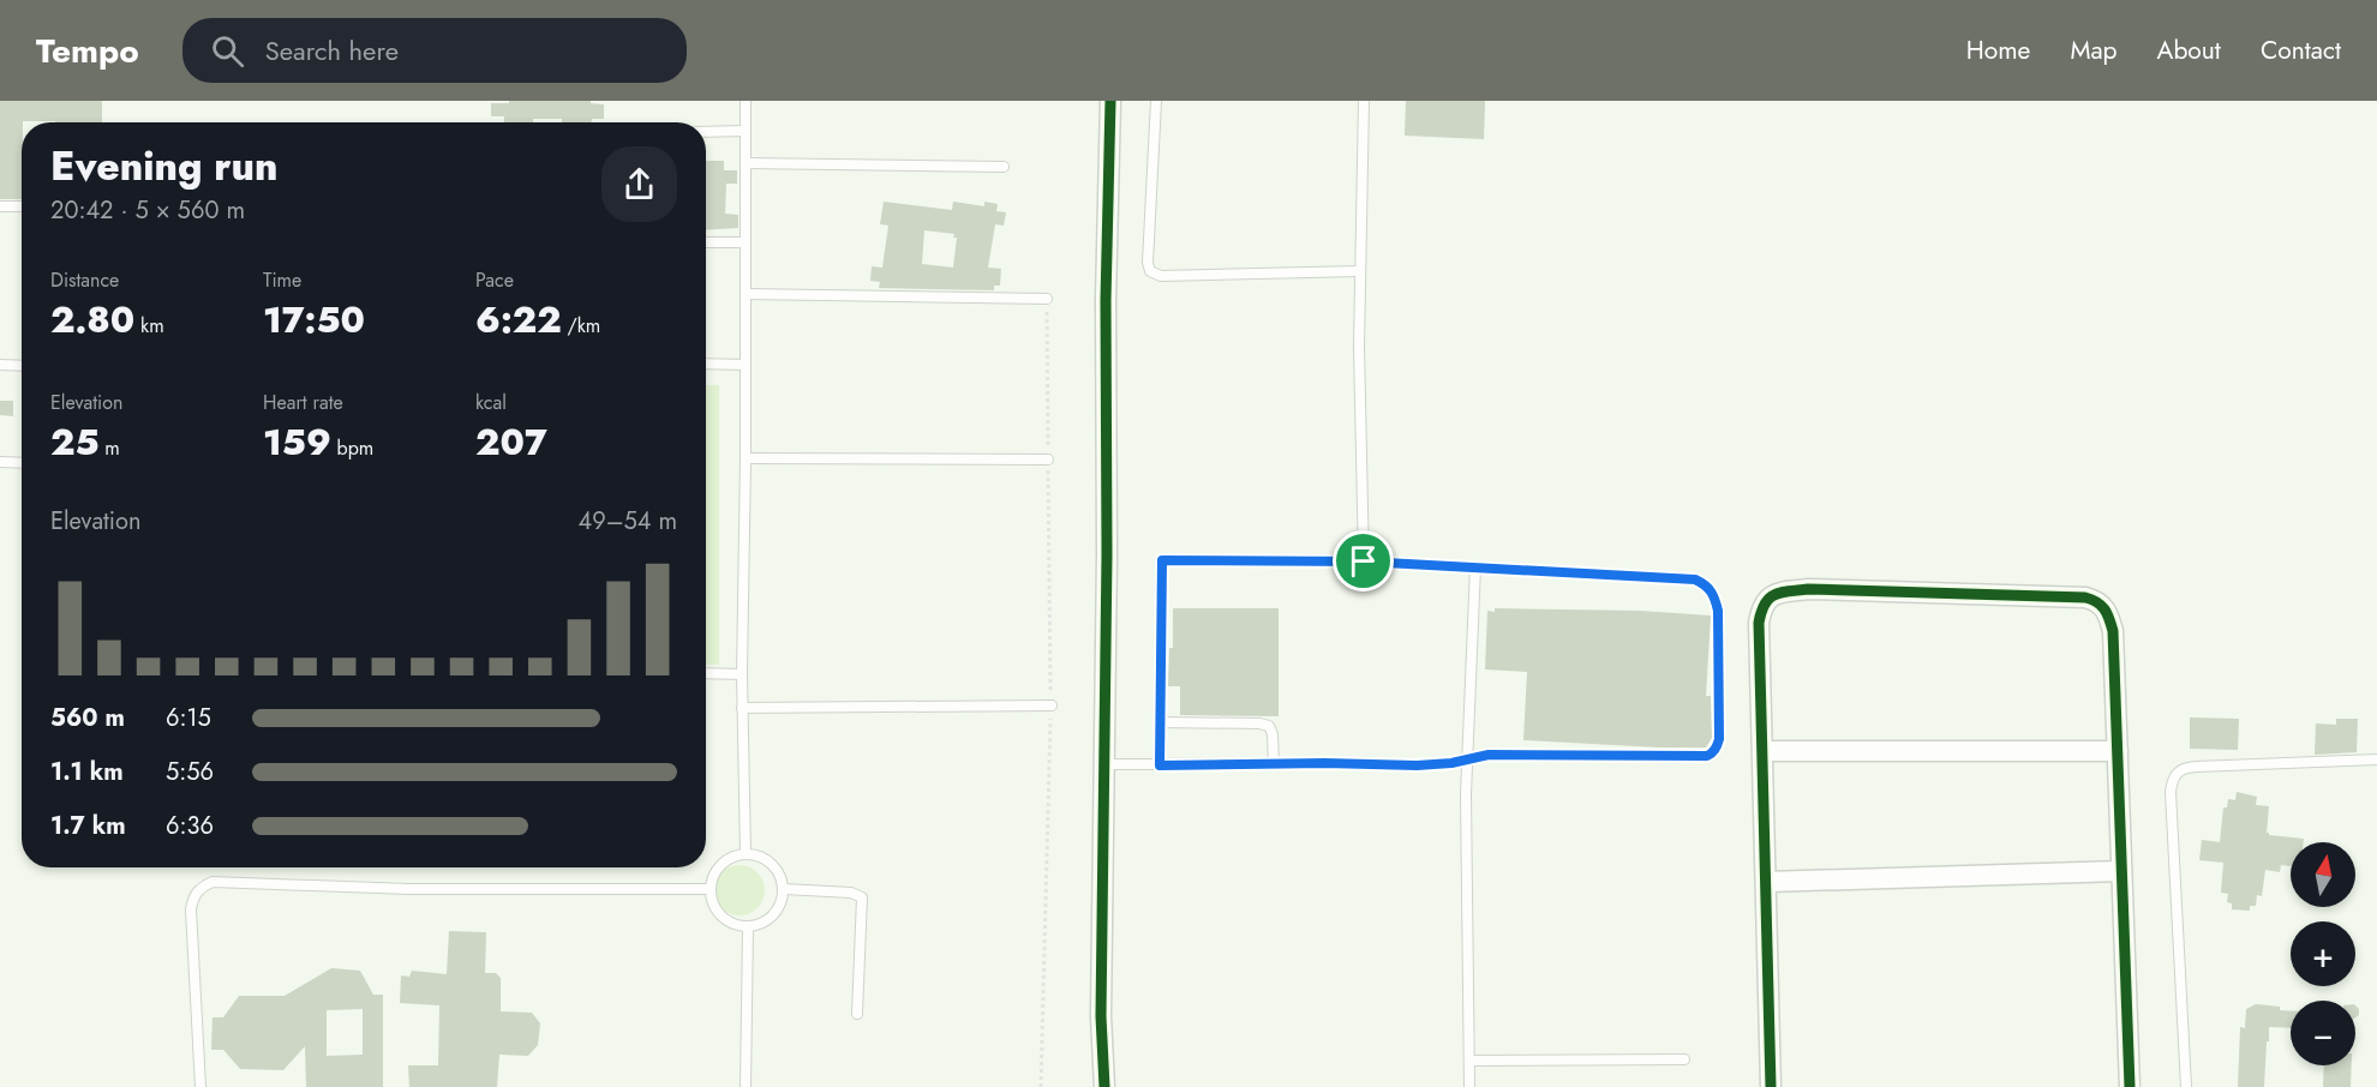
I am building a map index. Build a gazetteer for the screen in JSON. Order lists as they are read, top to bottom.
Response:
{
  "north": "top",
  "page": {
    "header": "Tempo",
    "search": "Search here",
    "nav": [
      "Home",
      "Map",
      "About",
      "Contact"
    ],
    "heading": ["Evening run", "20:42 · 5 × 560 m"],
    "stats": [
      ["Distance", "2.80 km"],
      ["Time", "17:50"],
      ["Pace", "6:22 /km"],
      ["Elevation", "25 m"],
      ["Heart rate", "159 bpm"],
      ["kcal", "207"]
    ],
    "chart": ["Elevation", "49–54 m"],
    "list": [
      {
        "name": "560 m",
        "note": "6:15"
      },
      {
        "name": "1.1 km",
        "note": "5:56"
      },
      {
        "name": "1.7 km",
        "note": "6:36"
      }
    ],
    "map_buttons": ["+", "−"]
  }
}
